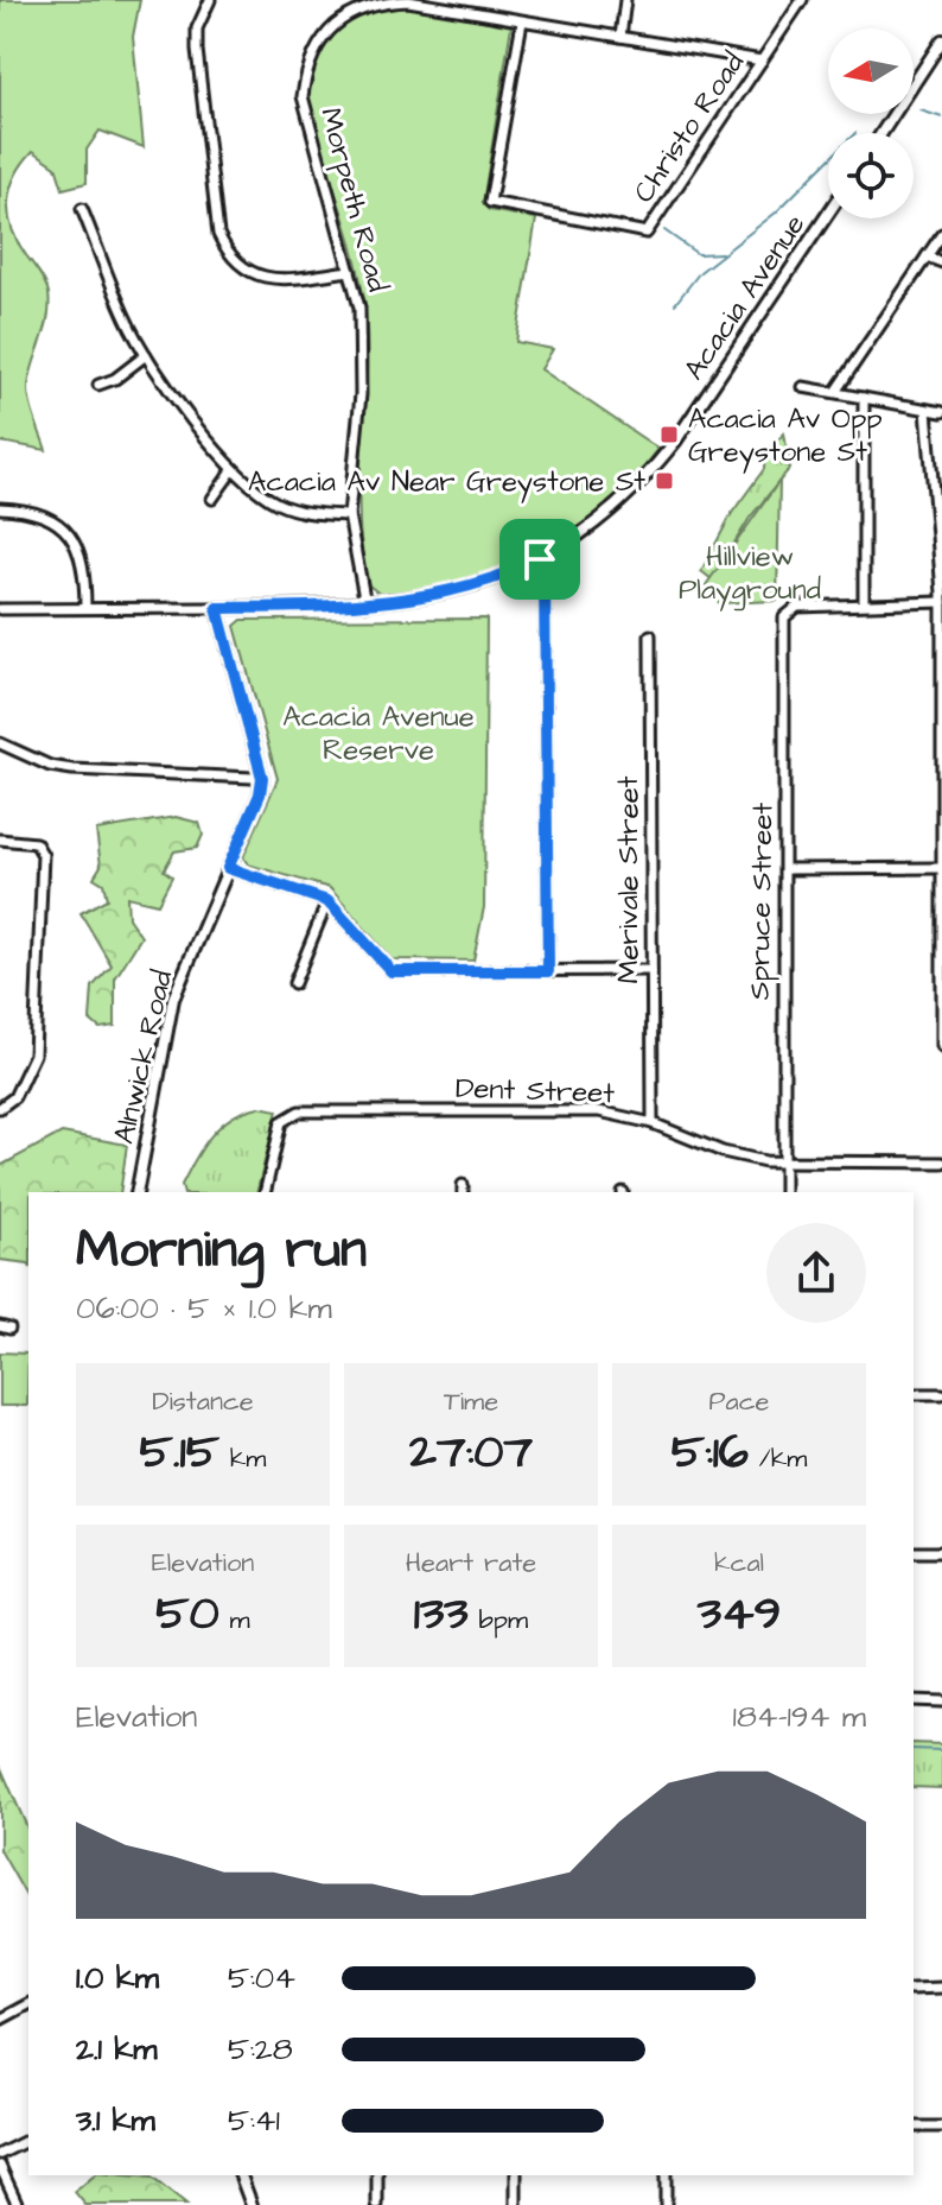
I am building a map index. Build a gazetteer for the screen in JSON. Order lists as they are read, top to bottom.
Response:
{
  "streets": {
    "street": [
      "Christo Road",
      "Morpeth Road",
      "Acacia Avenue",
      "Merivale Street",
      "Spruce Street",
      "Alnwick Road",
      "Dent Street"
    ]
  },
  "crossings": [
    ["Christo Road", "Morpeth Road"],
    ["Morpeth Road", "Acacia Avenue"],
    ["Acacia Avenue", "Alnwick Road"],
    ["Merivale Street", "Dent Street"],
    ["Spruce Street", "Dent Street"]
  ],
  "parks": ["Hillview Playground", "Acacia Avenue Reserve"],
  "places": {
    "transit": ["Acacia Av Opp Greystone St", "Acacia Av Near Greystone St"]
  },
  "north": "left",
  "page": {
    "heading": ["Morning run", "06:00 · 5 × 1.0 km"],
    "stats": [
      ["Distance", "5.15 km"],
      ["Time", "27:07"],
      ["Pace", "5:16 /km"],
      ["Elevation", "50 m"],
      ["Heart rate", "133 bpm"],
      ["kcal", "349"]
    ],
    "chart": ["Elevation", "184–194 m"],
    "list": [
      {
        "name": "1.0 km",
        "note": "5:04"
      },
      {
        "name": "2.1 km",
        "note": "5:28"
      },
      {
        "name": "3.1 km",
        "note": "5:41"
      }
    ]
  }
}
